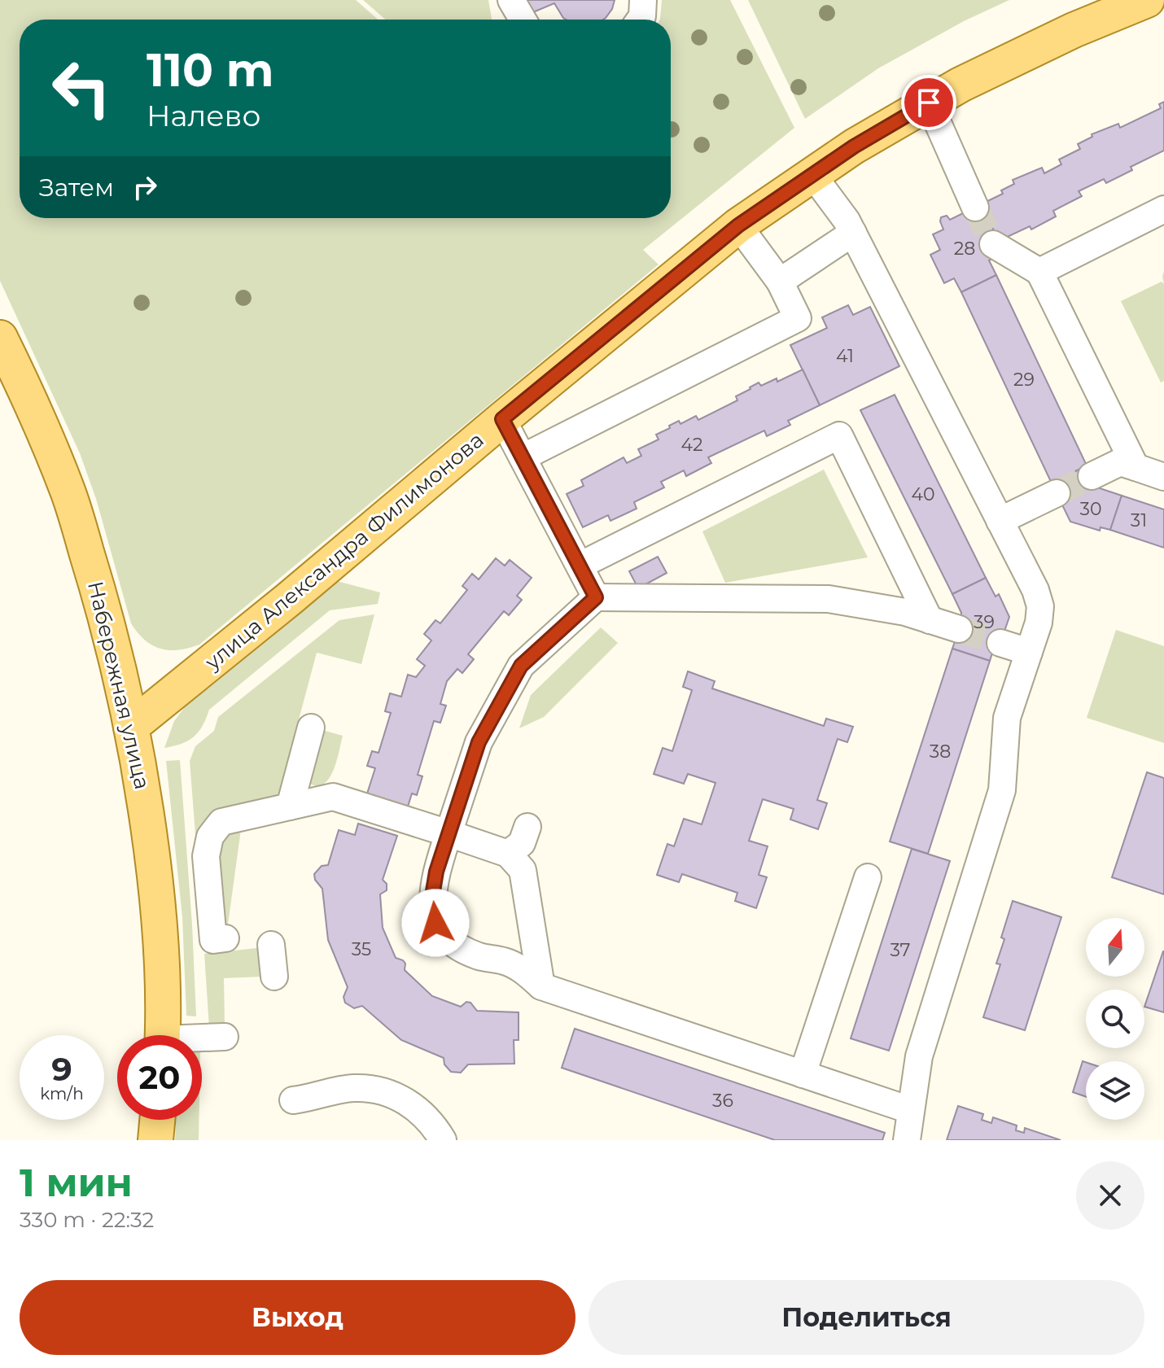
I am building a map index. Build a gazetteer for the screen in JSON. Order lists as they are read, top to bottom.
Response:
{
  "streets": {
    "main road": ["улица Александра Филимонова", "Набережная улица"]
  },
  "crossings": [
    ["улица Александра Филимонова", "Набережная улица"]
  ],
  "house_numbers": [
    "28",
    "41",
    "29",
    "42",
    "40",
    "30",
    "31",
    "39",
    "38",
    "35",
    "37",
    "36"
  ],
  "north": "top",
  "page": {
    "turn": ["110 m", "Налево"],
    "then": "Затем",
    "speed": "9 km/h",
    "limit": "20",
    "heading": ["1 мин", "330 m · 22:32"],
    "buttons": ["Выход", "Поделиться"]
  }
}
